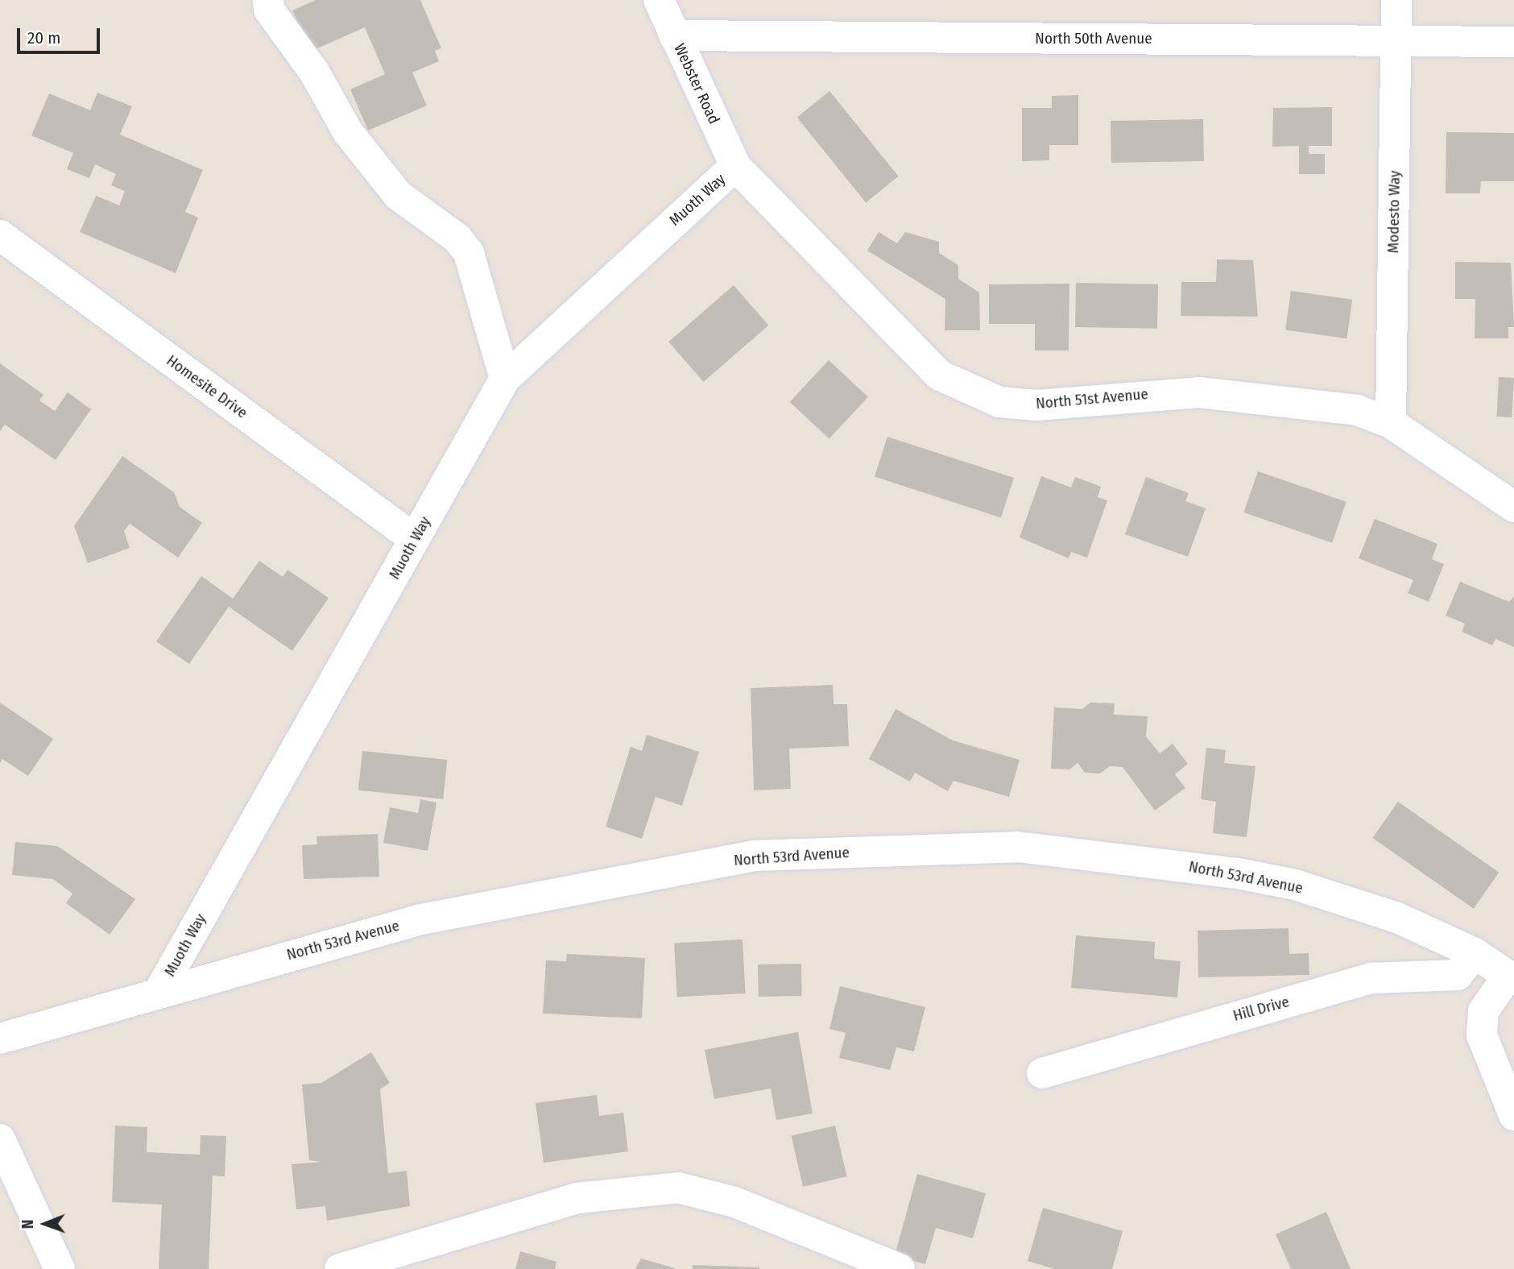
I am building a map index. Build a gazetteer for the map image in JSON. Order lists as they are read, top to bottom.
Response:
{
  "streets": {
    "street": [
      "North 50th Avenue",
      "Webster Road",
      "Muoth Way",
      "Modesto Way",
      "Homesite Drive",
      "North 51st Avenue",
      "North 53rd Avenue",
      "Hill Drive"
    ]
  },
  "crossings": [
    ["North 50th Avenue", "Webster Road"],
    ["North 50th Avenue", "Modesto Way"],
    ["Webster Road", "Muoth Way"],
    ["Webster Road", "North 51st Avenue"],
    ["Muoth Way", "Homesite Drive"],
    ["Muoth Way", "North 51st Avenue"],
    ["Muoth Way", "North 53rd Avenue"],
    ["Modesto Way", "North 51st Avenue"],
    ["North 53rd Avenue", "Hill Drive"]
  ],
  "scale_bar": "20 m",
  "north": "left"
}
